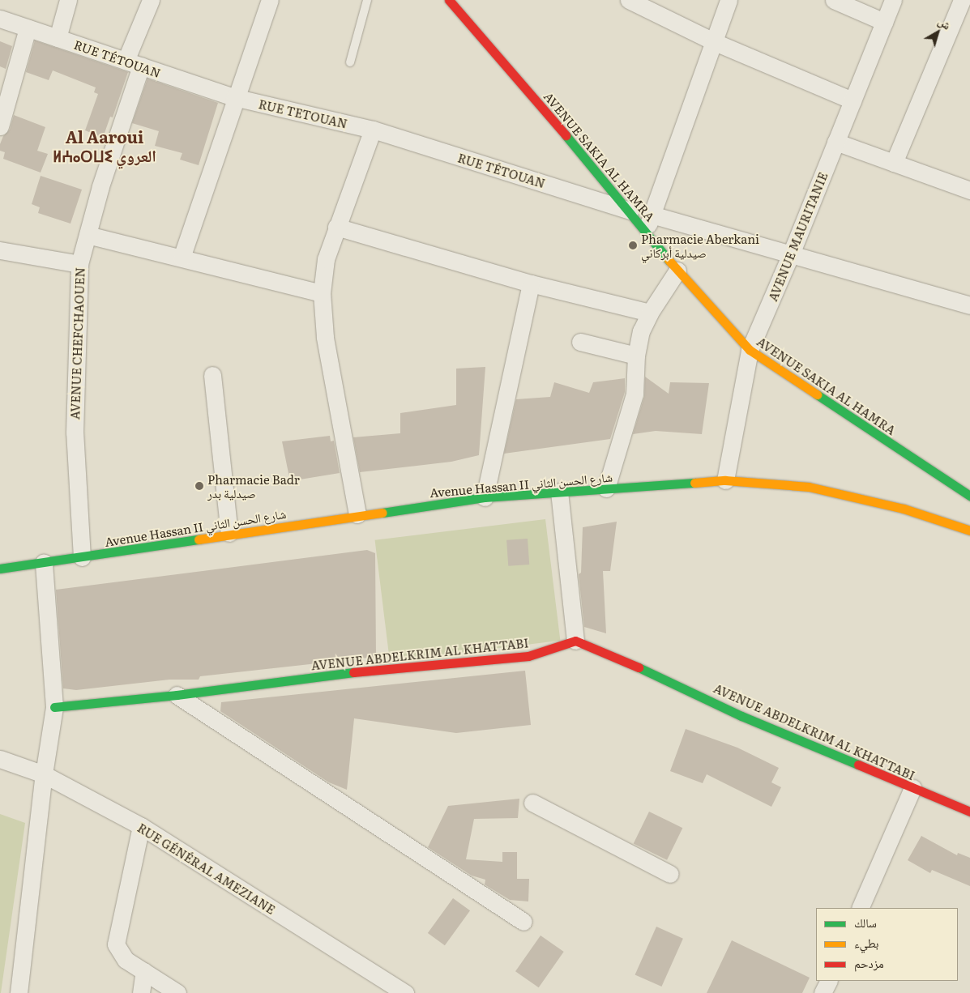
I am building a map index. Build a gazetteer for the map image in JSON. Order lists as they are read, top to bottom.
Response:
{
  "streets": {
    "street": [
      "RUE TÉTOUAN",
      "RUE TETOUAN",
      "AVENUE SAKIA AL HAMRA",
      "AVENUE MAURITANIE",
      "AVENUE CHEFCHAOUEN",
      "Avenue Hassan II شارع الحسن الثاني",
      "AVENUE ABDELKRIM AL KHATTABI",
      "RUE GÉNÉRAL AMEZIANE"
    ]
  },
  "crossings": [
    ["RUE TÉTOUAN", "RUE TETOUAN"],
    ["RUE TÉTOUAN", "AVENUE SAKIA AL HAMRA"],
    ["RUE TÉTOUAN", "AVENUE CHEFCHAOUEN"],
    ["AVENUE SAKIA AL HAMRA", "AVENUE MAURITANIE"],
    ["AVENUE MAURITANIE", "Avenue Hassan II شارع الحسن الثاني"],
    ["AVENUE CHEFCHAOUEN", "Avenue Hassan II شارع الحسن الثاني"]
  ],
  "districts": ["Al Aaroui ⵍⵄⴰⵔⵡⵉ العروي"],
  "places": ["Pharmacie Aberkani صيدلية أبركاني", "Pharmacie Badr صيدلية بدر"],
  "legend": ["سالك", "بطيء", "مزدحم"],
  "north": "top right"
}
